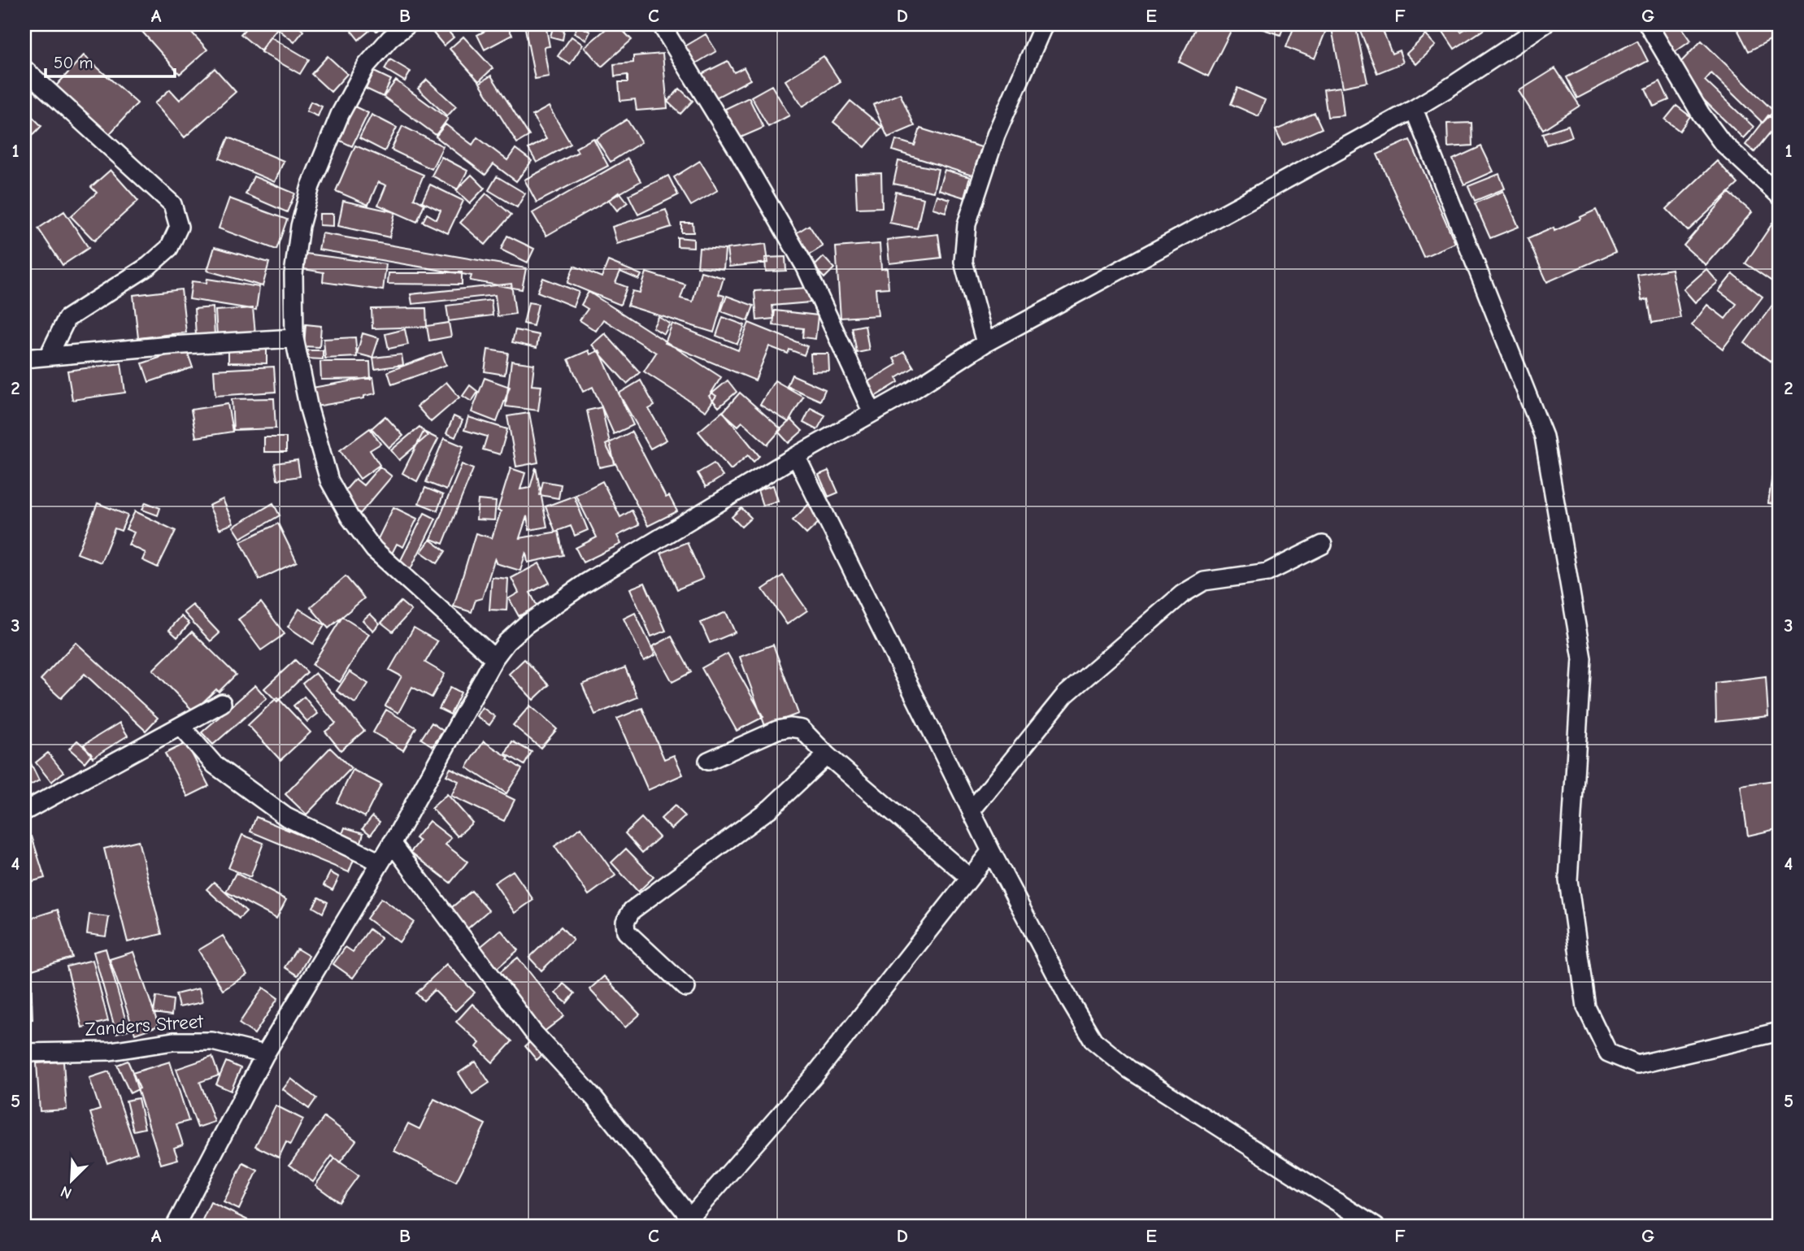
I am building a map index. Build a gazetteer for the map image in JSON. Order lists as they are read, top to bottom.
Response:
{
  "streets": {
    "street": ["Zanders Street"]
  },
  "scale_bar": "50 m",
  "north": "bottom left",
  "grid": {
    "columns": [
      "A",
      "B",
      "C",
      "D",
      "E",
      "F",
      "G"
    ],
    "rows": [
      "1",
      "2",
      "3",
      "4",
      "5"
    ]
  }
}
